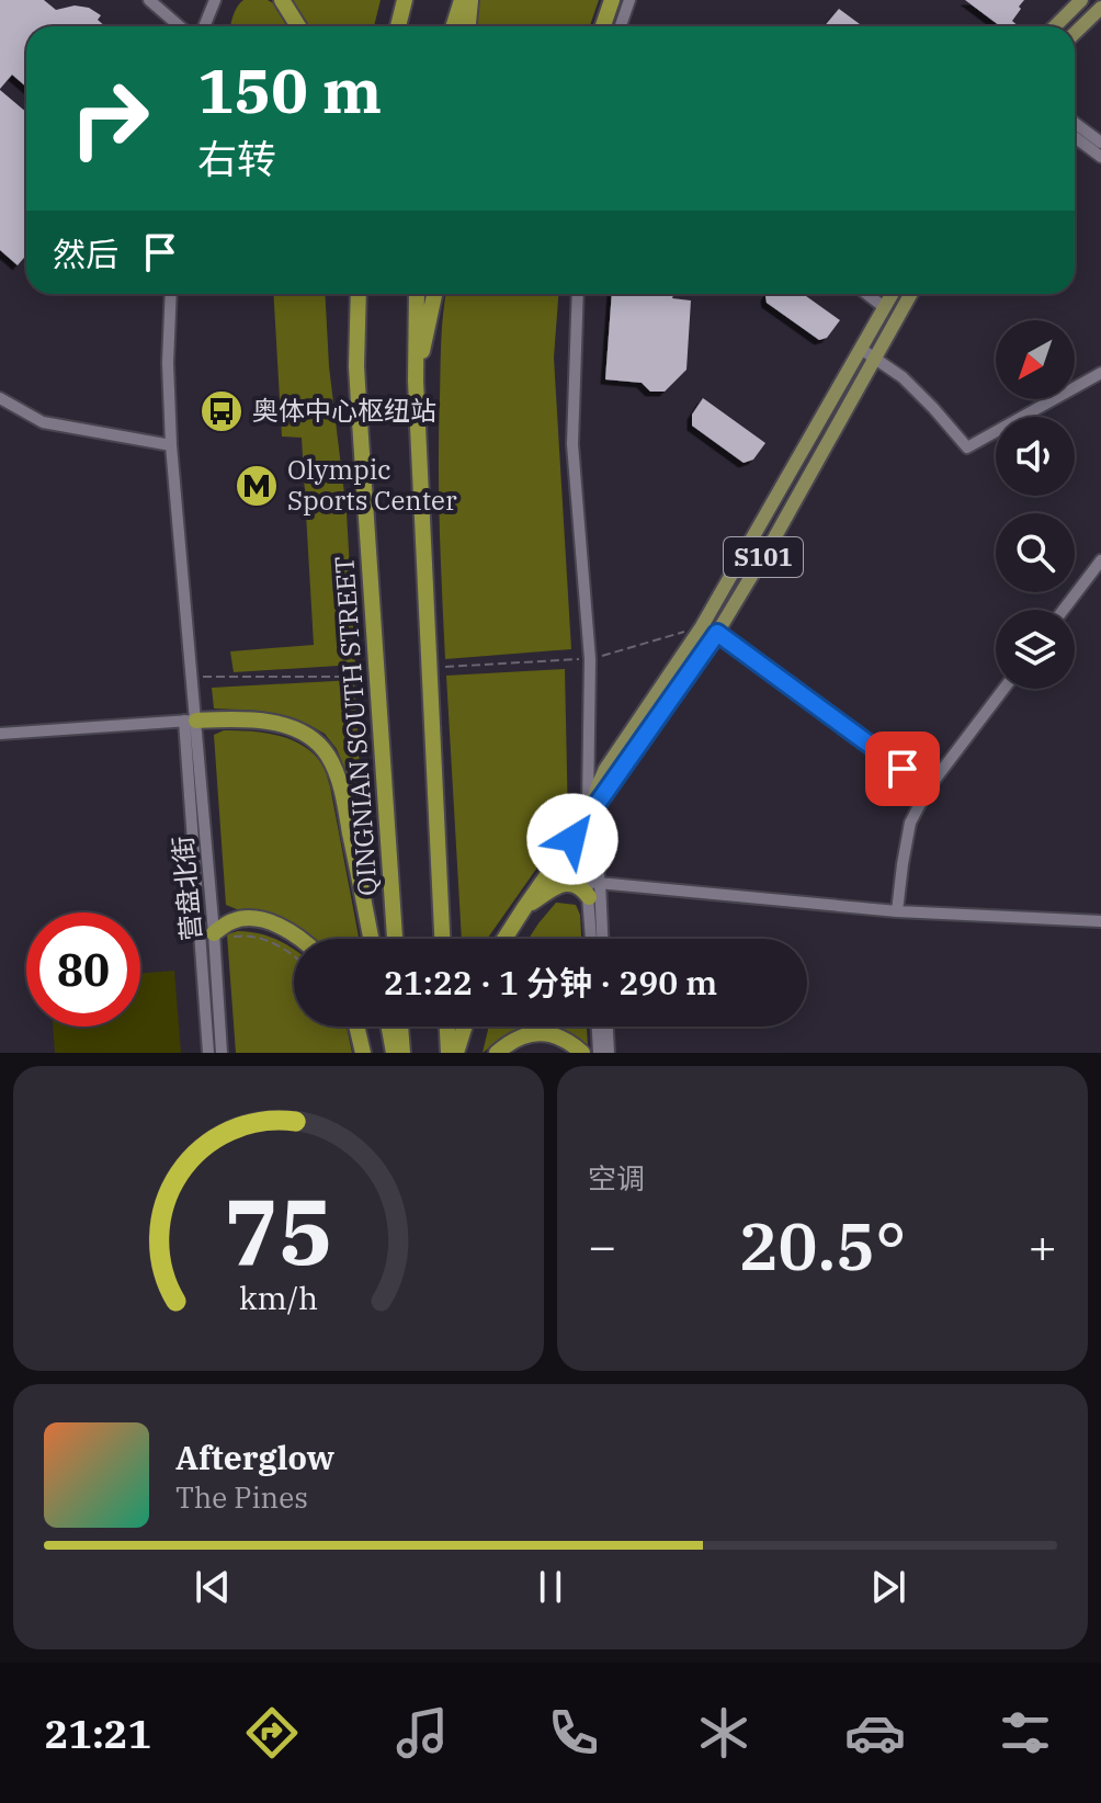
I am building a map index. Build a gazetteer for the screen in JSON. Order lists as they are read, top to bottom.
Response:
{
  "streets": {
    "highway": ["QINGNIAN SOUTH STREET"],
    "main road": ["S101"],
    "street": ["营盘北街"]
  },
  "places": {
    "bus stop": ["奥体中心枢纽站"],
    "metro station": ["Olympic Sports Center"]
  },
  "north": "bottom left",
  "page": {
    "turn": ["150 m", "右转"],
    "then": "然后",
    "limit": "80",
    "trip": "21:22 · 1 分钟 · 290 m",
    "tile": "空调",
    "heat": ["−", "20.5°", "+"],
    "song": ["Afterglow", "The Pines"],
    "tabs": "21:21",
    "gauge": ["75", "km/h"]
  }
}
